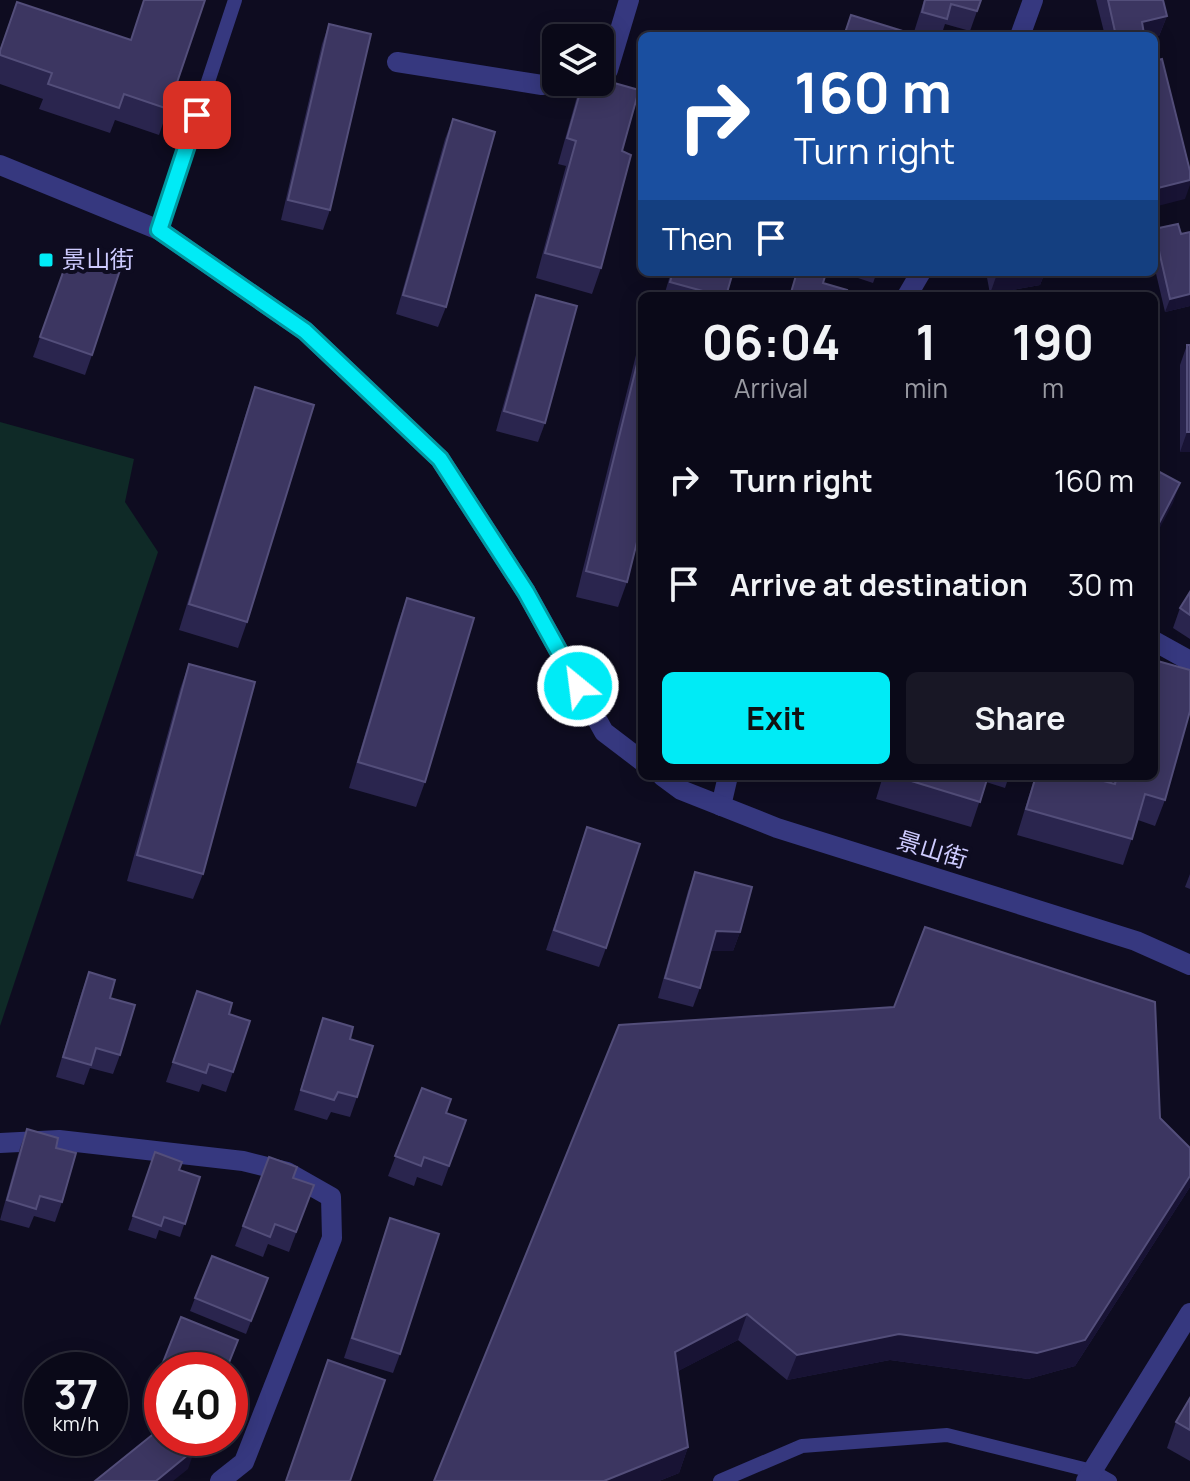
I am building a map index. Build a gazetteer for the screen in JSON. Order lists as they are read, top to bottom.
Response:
{
  "streets": {
    "street": ["景山街"]
  },
  "places": {
    "transit": ["景山街"]
  },
  "page": {
    "turn": ["160 m", "Turn right"],
    "then": "Then",
    "eta": [
      "06:04",
      "Arrival",
      "1",
      "min",
      "190",
      "m"
    ],
    "list": [
      {
        "name": "Turn right",
        "value": "160 m"
      },
      {
        "name": "Arrive at destination",
        "value": "30 m"
      }
    ],
    "buttons": ["Exit", "Share"],
    "speed": "37 km/h",
    "limit": "40"
  }
}
